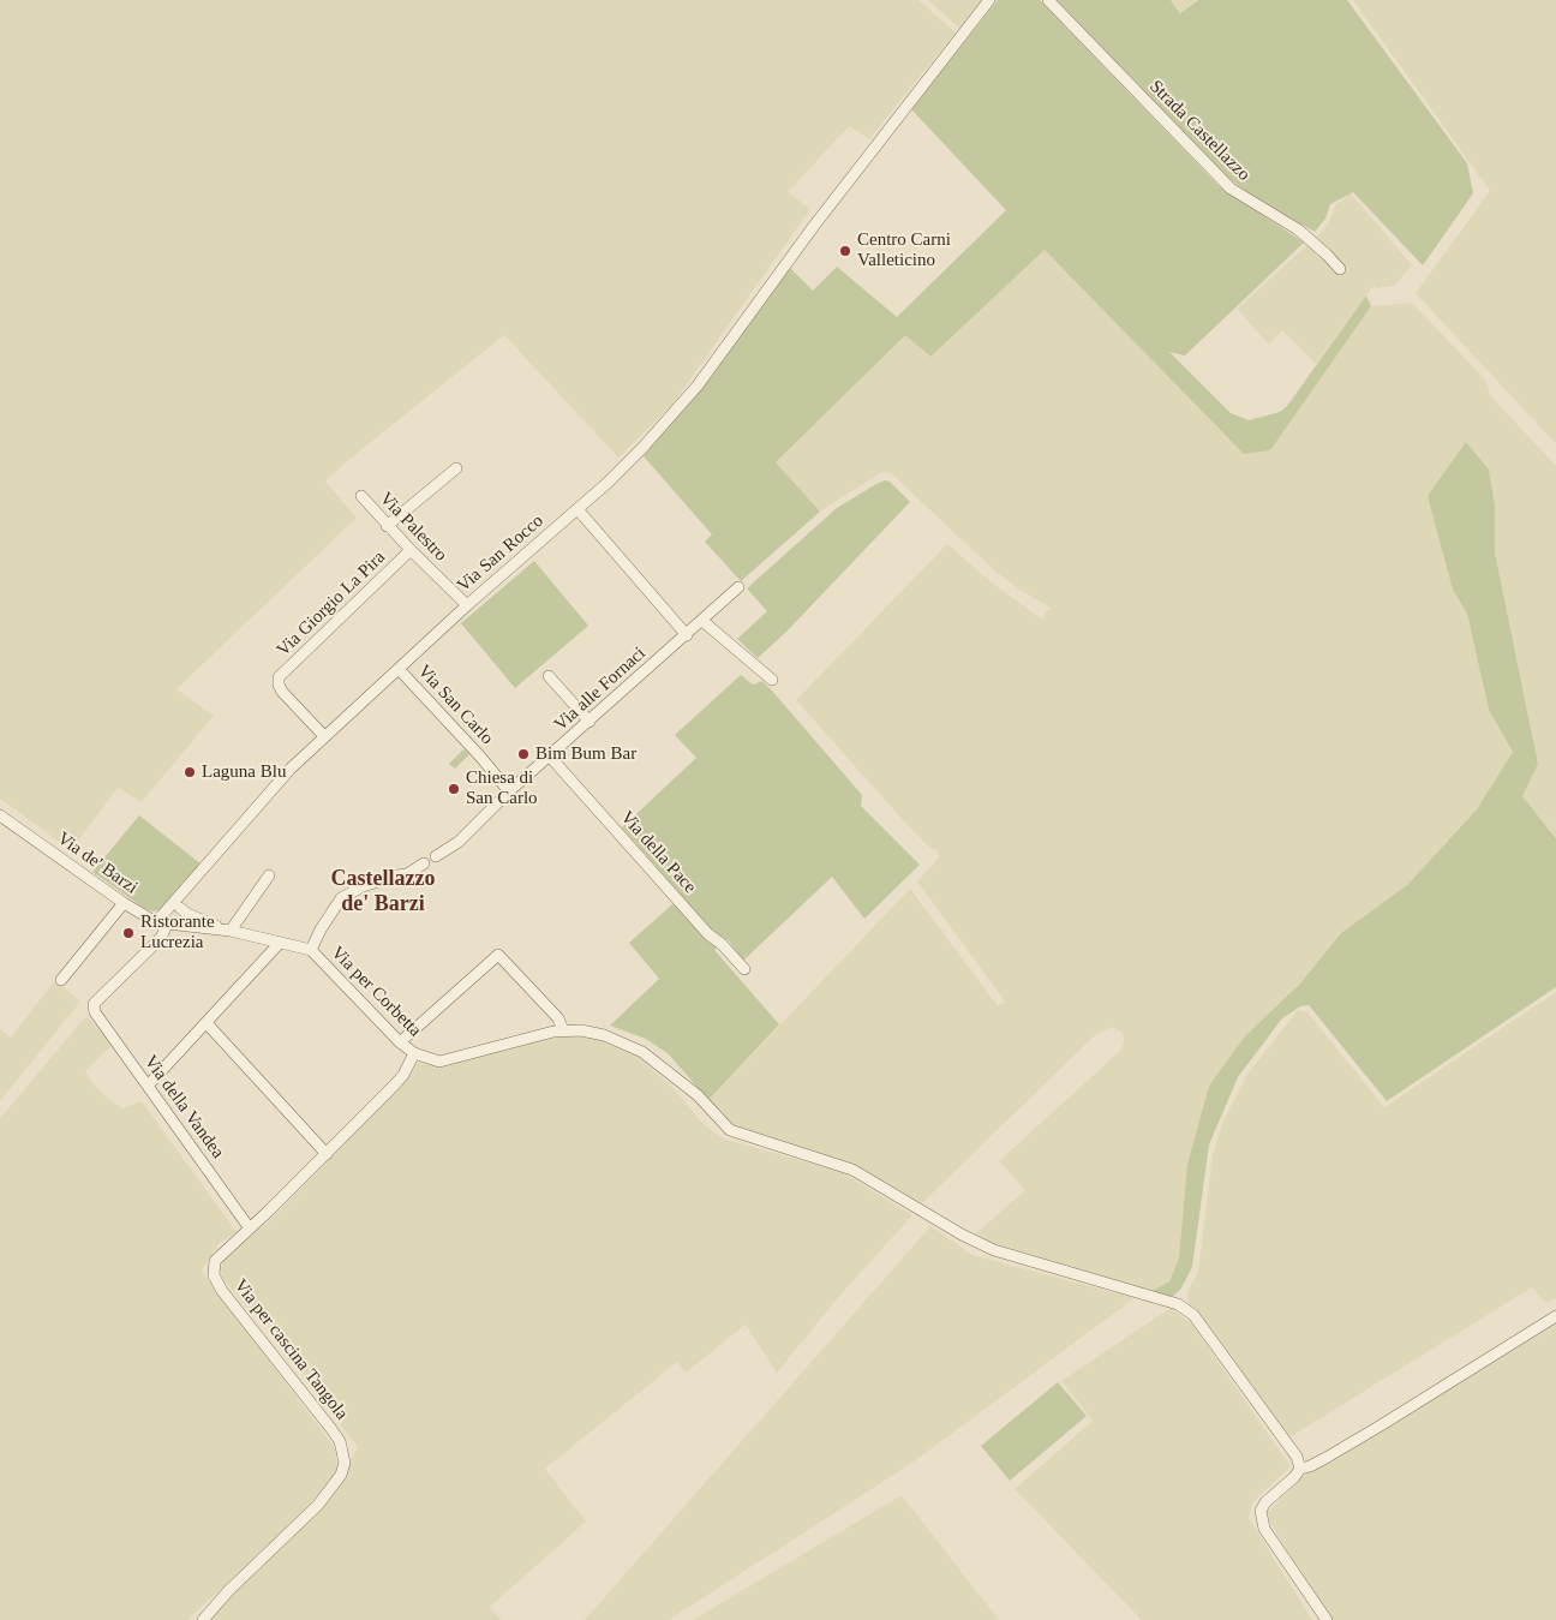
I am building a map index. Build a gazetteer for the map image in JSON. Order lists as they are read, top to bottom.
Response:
{
  "streets": {
    "street": [
      "Strada Castellazzo",
      "Via Palestro",
      "Via San Rocco",
      "Via Giorgio La Pira",
      "Via alle Fornaci",
      "Via San Carlo",
      "Via della Pace",
      "Via de' Barzi",
      "Via per Corbetta",
      "Via della Vandea",
      "Via per cascina Tangola"
    ]
  },
  "crossings": [
    ["Via Palestro", "Via San Rocco"],
    ["Via Palestro", "Via Giorgio La Pira"],
    ["Via San Rocco", "Via Giorgio La Pira"],
    ["Via San Rocco", "Via San Carlo"],
    ["Via San Rocco", "Via de' Barzi"],
    ["Via San Rocco", "Via della Vandea"],
    ["Via alle Fornaci", "Via San Carlo"],
    ["Via alle Fornaci", "Via della Pace"],
    ["Via de' Barzi", "Via per Corbetta"],
    ["Via per Corbetta", "Via per cascina Tangola"],
    ["Via della Vandea", "Via per cascina Tangola"]
  ],
  "districts": ["Castellazzo de' Barzi"],
  "places": [
    "Centro Carni Valleticino",
    "Bim Bum Bar",
    "Laguna Blu",
    "Chiesa di San Carlo",
    "Ristorante Lucrezia"
  ]
}
